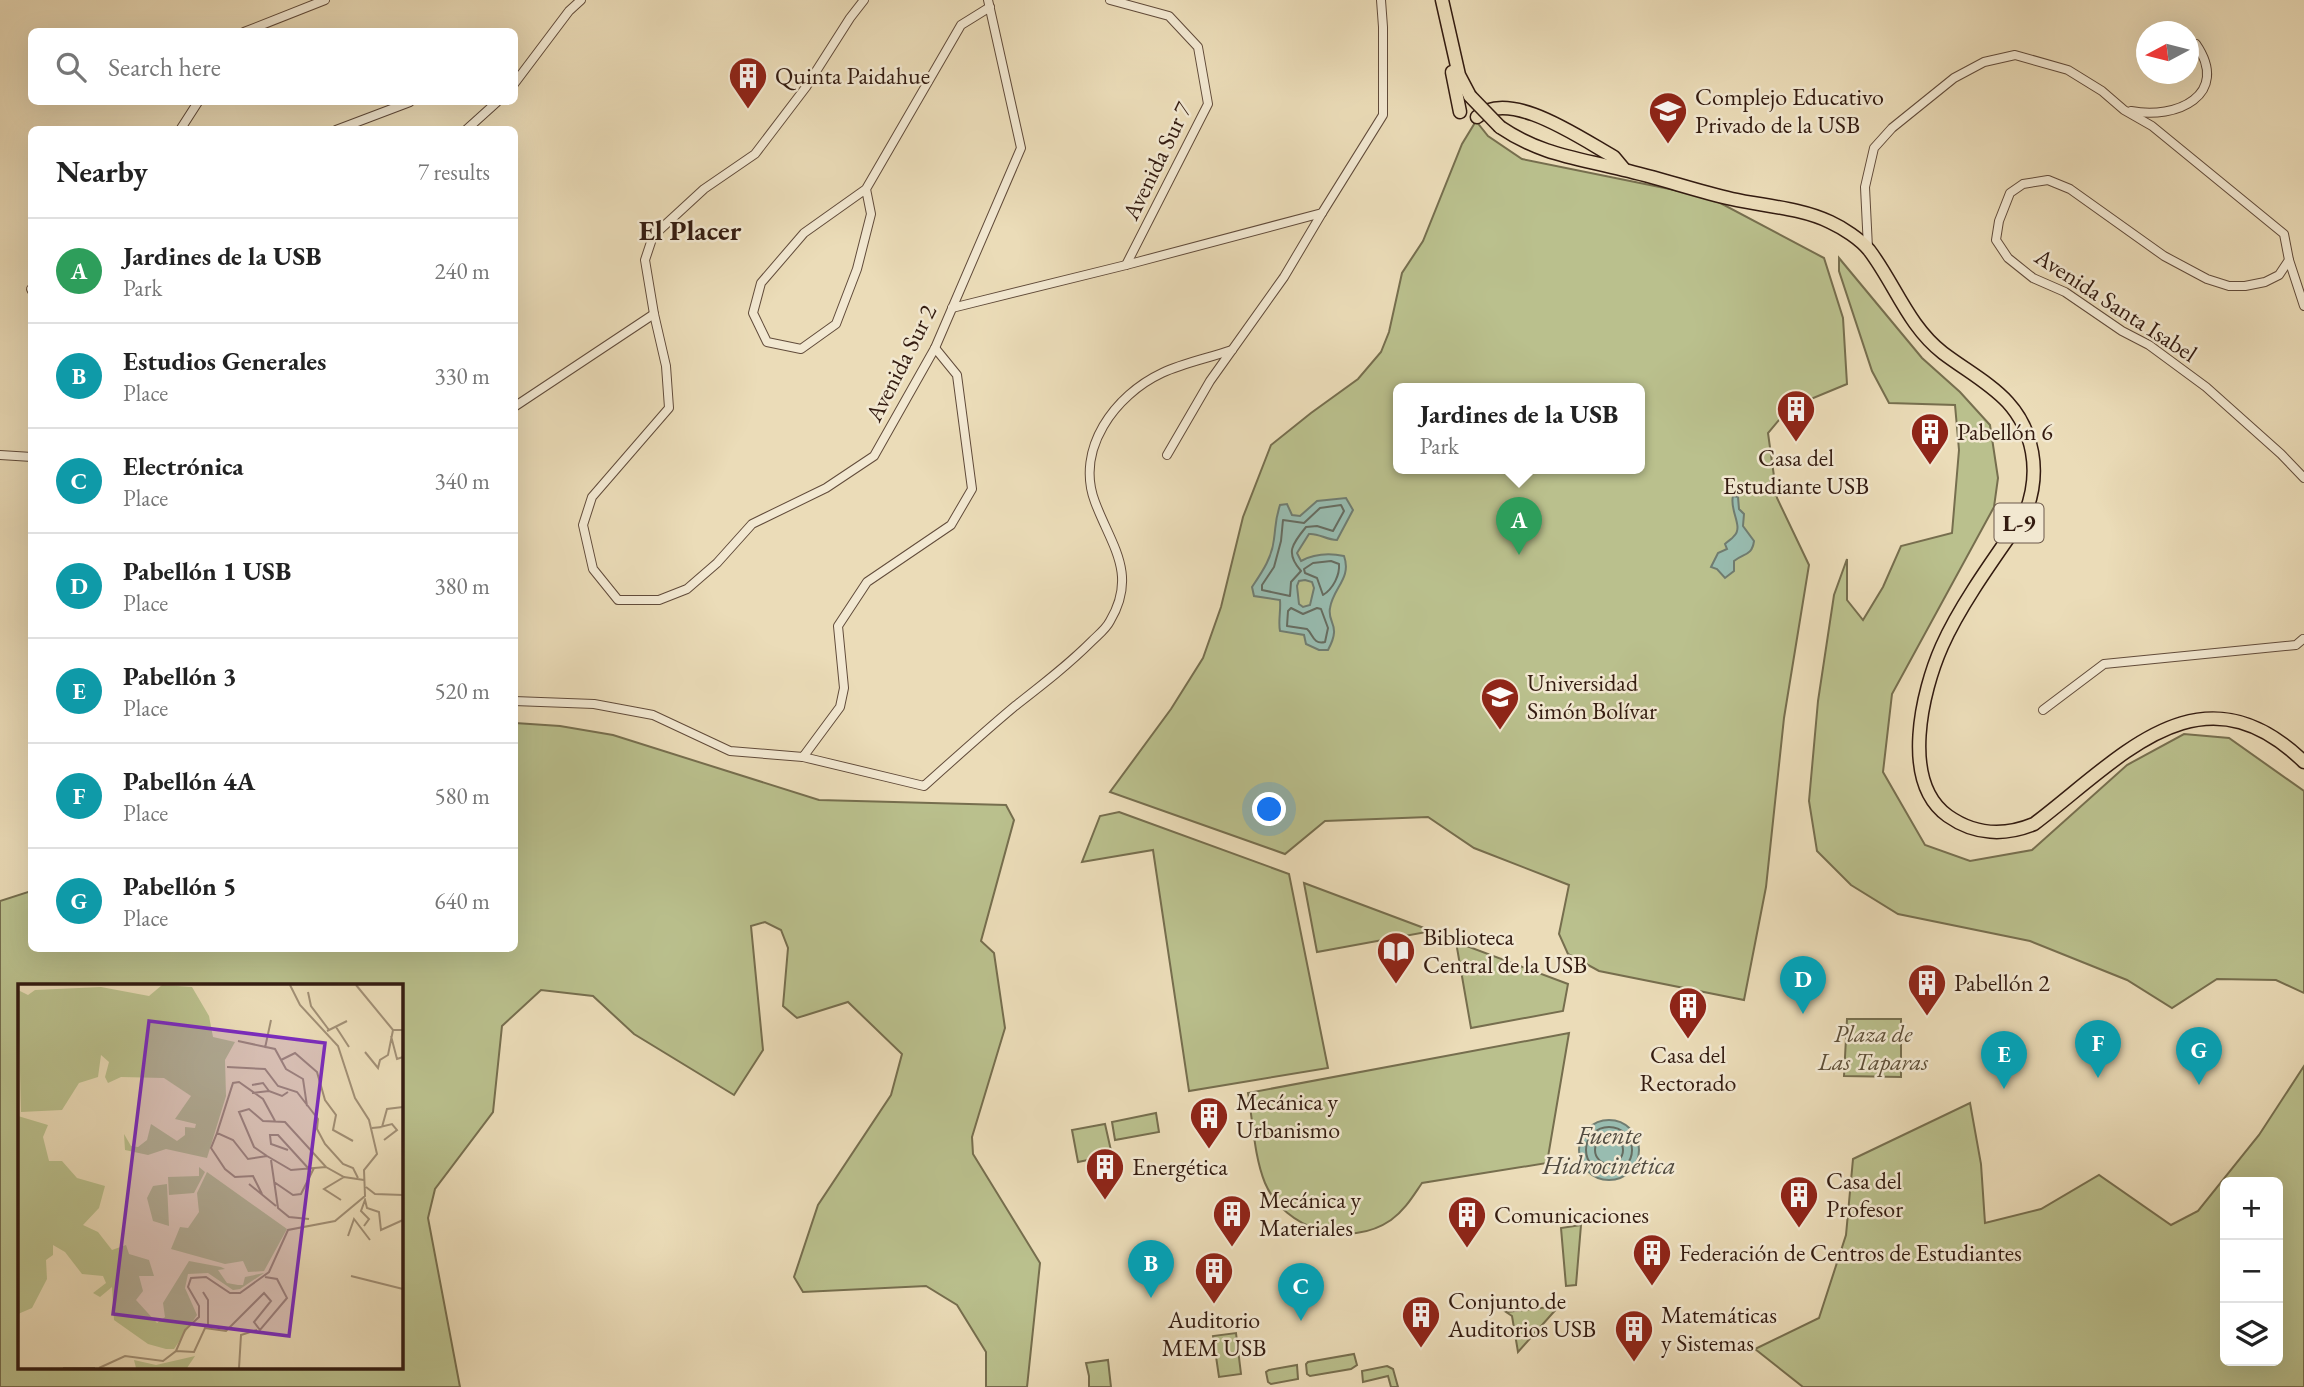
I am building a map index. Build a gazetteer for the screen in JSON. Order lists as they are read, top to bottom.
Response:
{
  "streets": {
    "main road": ["L-9"],
    "street": ["Avenida Sur 7", "Avenida Santa Isabel", "Avenida Sur 2"]
  },
  "districts": ["El Placer"],
  "water": ["Fuente Hidrocinética"],
  "parks": ["Plaza de Las Taparas"],
  "places": {
    "building": [
      "Quinta Paidahue",
      "Casa del Estudiante USB",
      "Pabellón 6",
      "Pabellón 2",
      "Casa del Rectorado",
      "Mecánica y Urbanismo",
      "Energética",
      "Casa del Profesor",
      "Mecánica y Materiales",
      "Comunicaciones",
      "Federación de Centros de Estudiantes",
      "Auditorio MEM USB",
      "Conjunto de Auditorios USB",
      "Matemáticas y Sistemas"
    ],
    "school or university": ["Complejo Educativo Privado de la USB", "Universidad Simón Bolívar"],
    "library": ["Biblioteca Central de la USB"]
  },
  "north": "left",
  "page": {
    "search": "Search here",
    "heading": ["Nearby", "7 results"],
    "list": [
      {
        "mark": "A",
        "name": "Jardines de la USB",
        "note": "Park",
        "value": "240 m"
      },
      {
        "mark": "B",
        "name": "Estudios Generales",
        "note": "Place",
        "value": "330 m"
      },
      {
        "mark": "C",
        "name": "Electrónica",
        "note": "Place",
        "value": "340 m"
      },
      {
        "mark": "D",
        "name": "Pabellón 1 USB",
        "note": "Place",
        "value": "380 m"
      },
      {
        "mark": "E",
        "name": "Pabellón 3",
        "note": "Place",
        "value": "520 m"
      },
      {
        "mark": "F",
        "name": "Pabellón 4A",
        "note": "Place",
        "value": "580 m"
      },
      {
        "mark": "G",
        "name": "Pabellón 5",
        "note": "Place",
        "value": "640 m"
      }
    ],
    "popup": ["Jardines de la USB", "Park"],
    "pins": [
      "A",
      "D",
      "F",
      "G",
      "E",
      "B",
      "C"
    ],
    "map_buttons": ["+", "−"]
  }
}
